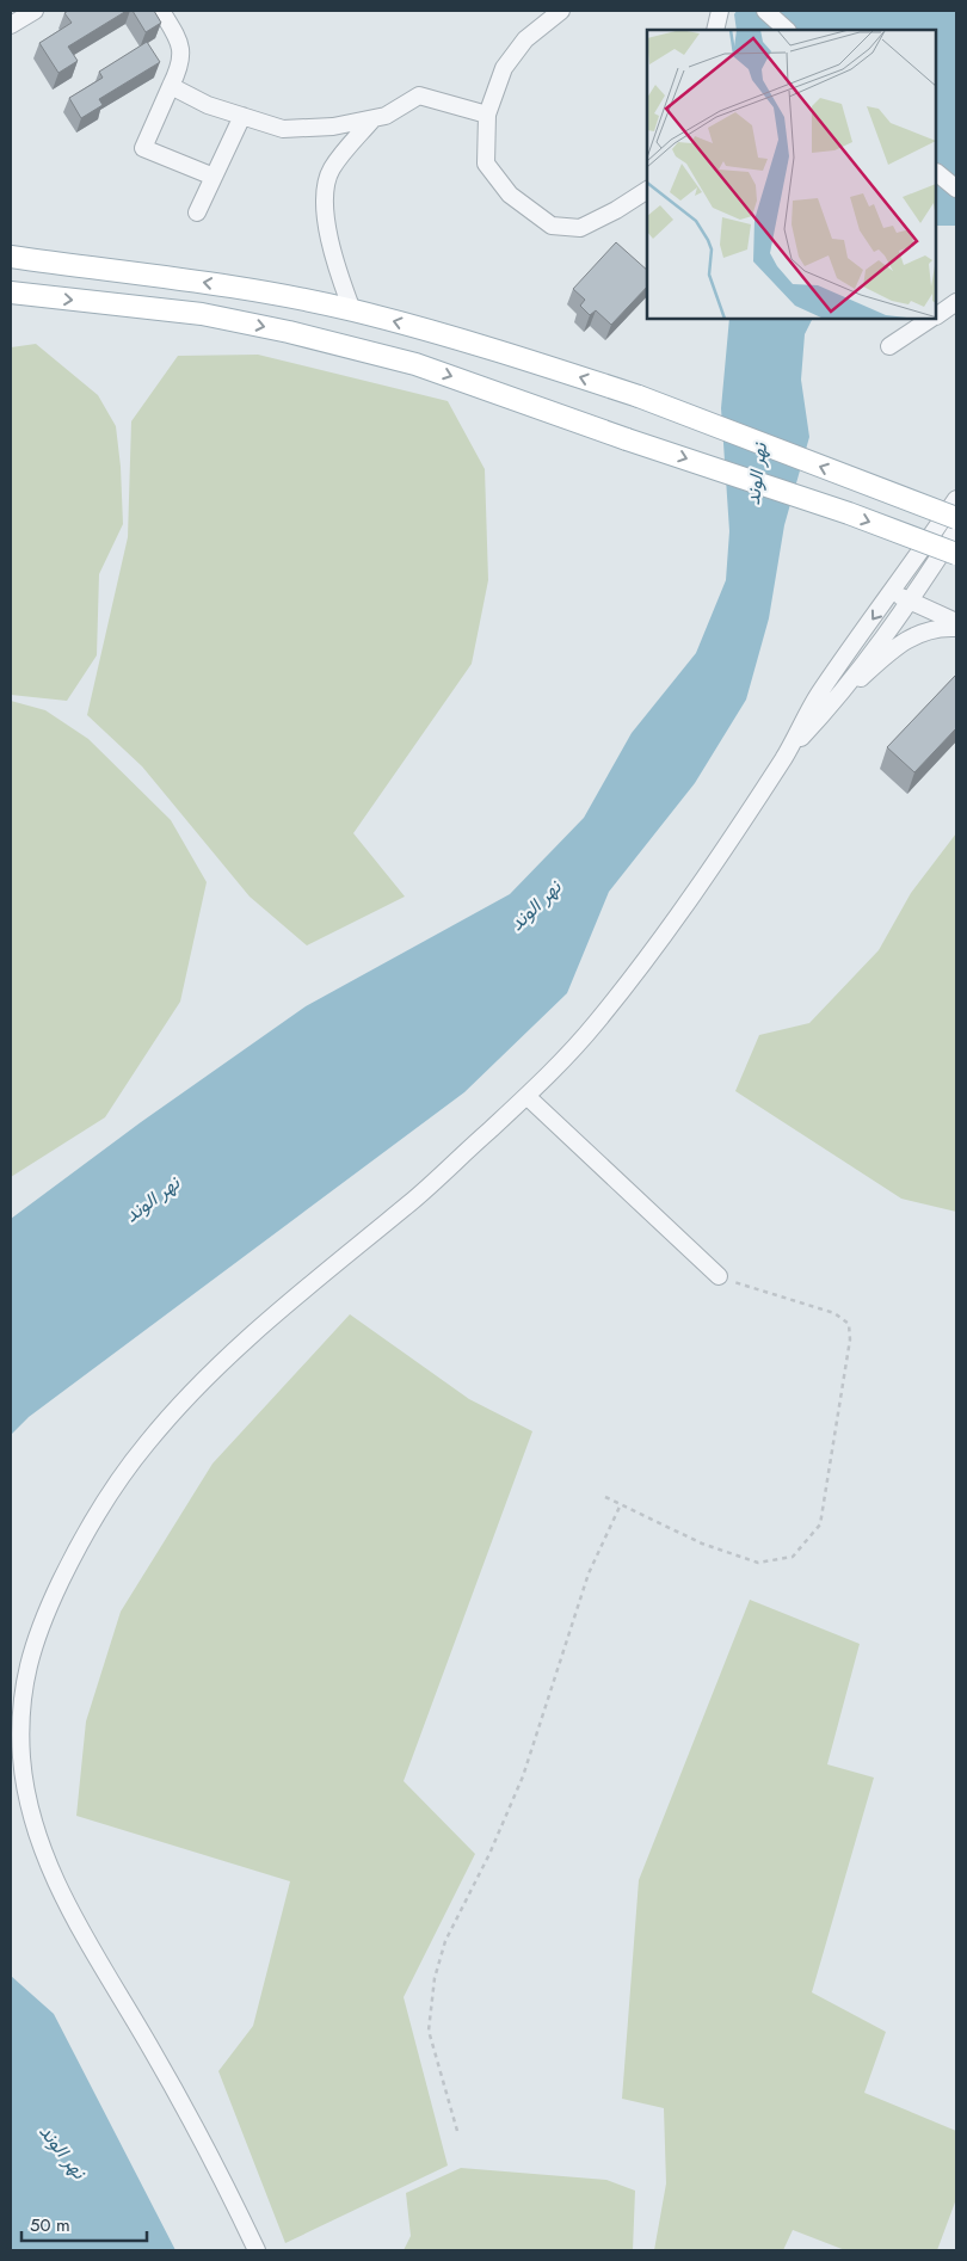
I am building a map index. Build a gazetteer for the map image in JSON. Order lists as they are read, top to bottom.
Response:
{
  "water": ["نهر الوند"],
  "scale_bar": "50 m"
}
